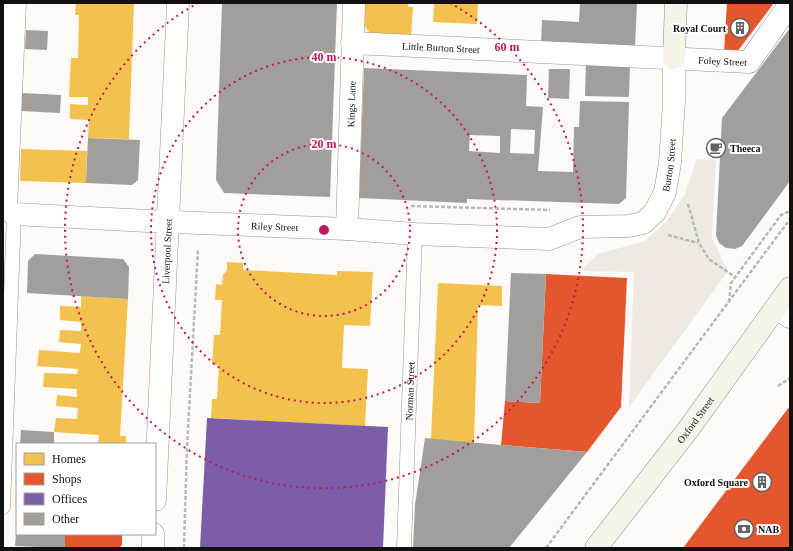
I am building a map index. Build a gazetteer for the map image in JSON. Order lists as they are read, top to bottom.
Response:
{
  "streets": {
    "main road": ["Burton Street", "Oxford Street"],
    "street": [
      "Little Burton Street",
      "Foley Street",
      "Kings Lane",
      "Riley Street",
      "Liverpool Street"
    ],
    "lane": ["Norman Street"]
  },
  "crossings": [
    ["Little Burton Street", "Foley Street"],
    ["Little Burton Street", "Kings Lane"],
    ["Little Burton Street", "Burton Street"],
    ["Foley Street", "Burton Street"],
    ["Kings Lane", "Riley Street"],
    ["Burton Street", "Riley Street"],
    ["Riley Street", "Liverpool Street"],
    ["Riley Street", "Norman Street"]
  ],
  "places": {
    "building": ["Royal Court", "Oxford Square"],
    "cafe": ["Theeca"],
    "bank": ["NAB"]
  },
  "legend": [
    "Homes",
    "Shops",
    "Offices",
    "Other"
  ],
  "rings": ["60 m", "40 m", "20 m"]
}
